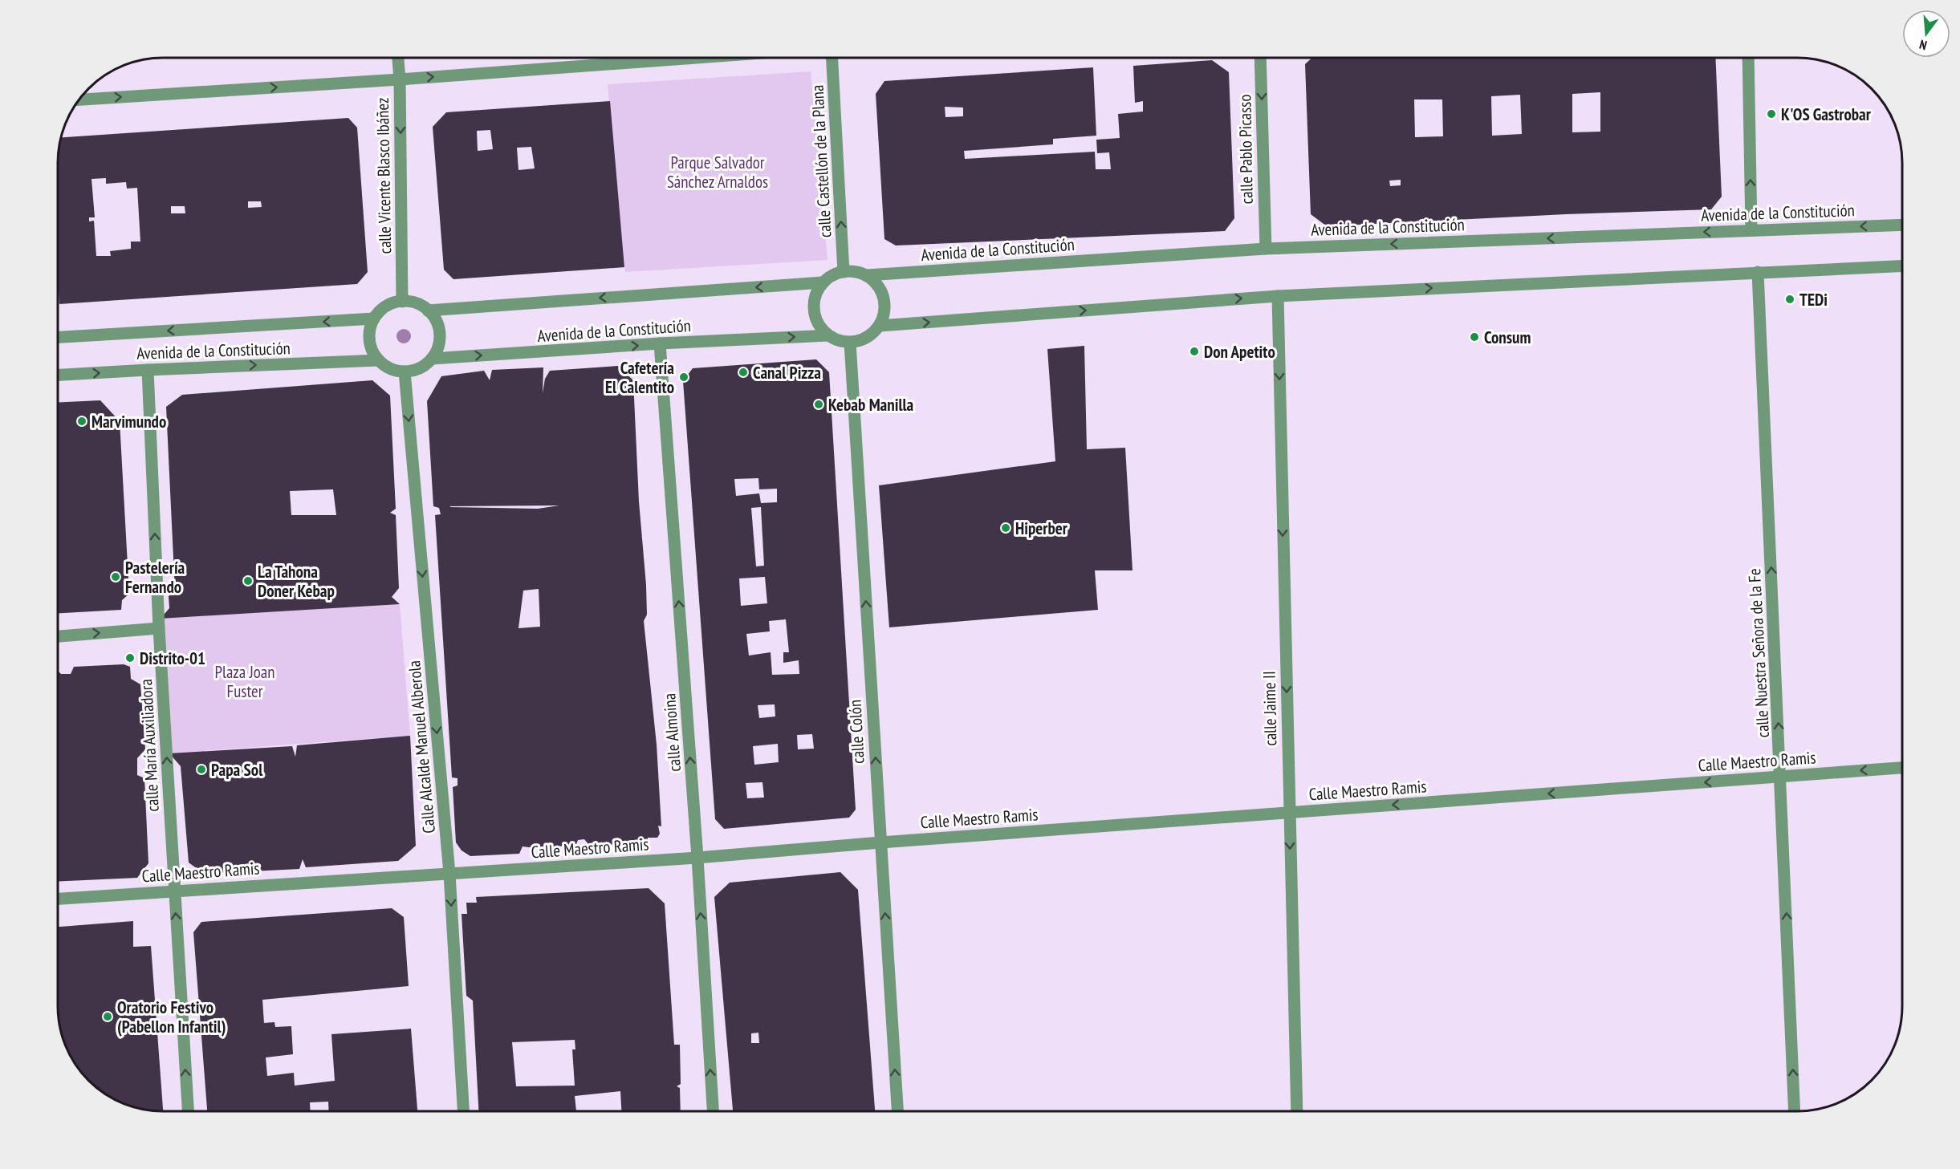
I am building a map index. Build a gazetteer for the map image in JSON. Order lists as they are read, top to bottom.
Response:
{
  "streets": {
    "street": [
      "calle Pablo Picasso",
      "calle Castellón de la Plana",
      "calle Vicente Blasco Ibáñez",
      "Avenida de la Constitución",
      "calle Nuestra Señora de la Fe",
      "calle Jaime II",
      "calle Colón",
      "calle Almoina",
      "calle María Auxiliadora",
      "Calle Alcalde Manuel Alberola",
      "Calle Maestro Ramis"
    ]
  },
  "crossings": [
    ["calle Pablo Picasso", "Avenida de la Constitución"],
    ["calle Castellón de la Plana", "Avenida de la Constitución"],
    ["calle Castellón de la Plana", "calle Colón"],
    ["calle Vicente Blasco Ibáñez", "Avenida de la Constitución"],
    ["calle Vicente Blasco Ibáñez", "Calle Alcalde Manuel Alberola"],
    ["Avenida de la Constitución", "calle Colón"],
    ["Avenida de la Constitución", "calle Almoina"],
    ["Avenida de la Constitución", "calle María Auxiliadora"],
    ["Avenida de la Constitución", "Calle Alcalde Manuel Alberola"],
    ["calle Nuestra Señora de la Fe", "Calle Maestro Ramis"],
    ["calle Jaime II", "Calle Maestro Ramis"],
    ["calle Colón", "Calle Maestro Ramis"],
    ["calle Almoina", "Calle Maestro Ramis"],
    ["calle María Auxiliadora", "Calle Maestro Ramis"],
    ["Calle Alcalde Manuel Alberola", "Calle Maestro Ramis"]
  ],
  "one_way": [
    "calle Pablo Picasso",
    "calle Castellón de la Plana",
    "calle Vicente Blasco Ibáñez",
    "calle Nuestra Señora de la Fe",
    "calle Jaime II",
    "calle Colón",
    "calle Almoina",
    "calle María Auxiliadora",
    "Calle Alcalde Manuel Alberola"
  ],
  "parks": ["Parque Salvador Sánchez Arnaldos", "Plaza Joan Fuster"],
  "places": [
    "K'OS Gastrobar",
    "TEDi",
    "Consum",
    "Don Apetito",
    "Canal Pizza",
    "Cafetería El Calentito",
    "Kebab Manilla",
    "Marvimundo",
    "Hiperber",
    "Pastelería Fernando",
    "La Tahona Doner Kebap",
    "Distrito-01",
    "Papa Sol",
    "Oratorio Festivo (Pabellon Infantil)"
  ],
  "north": "bottom"
}
